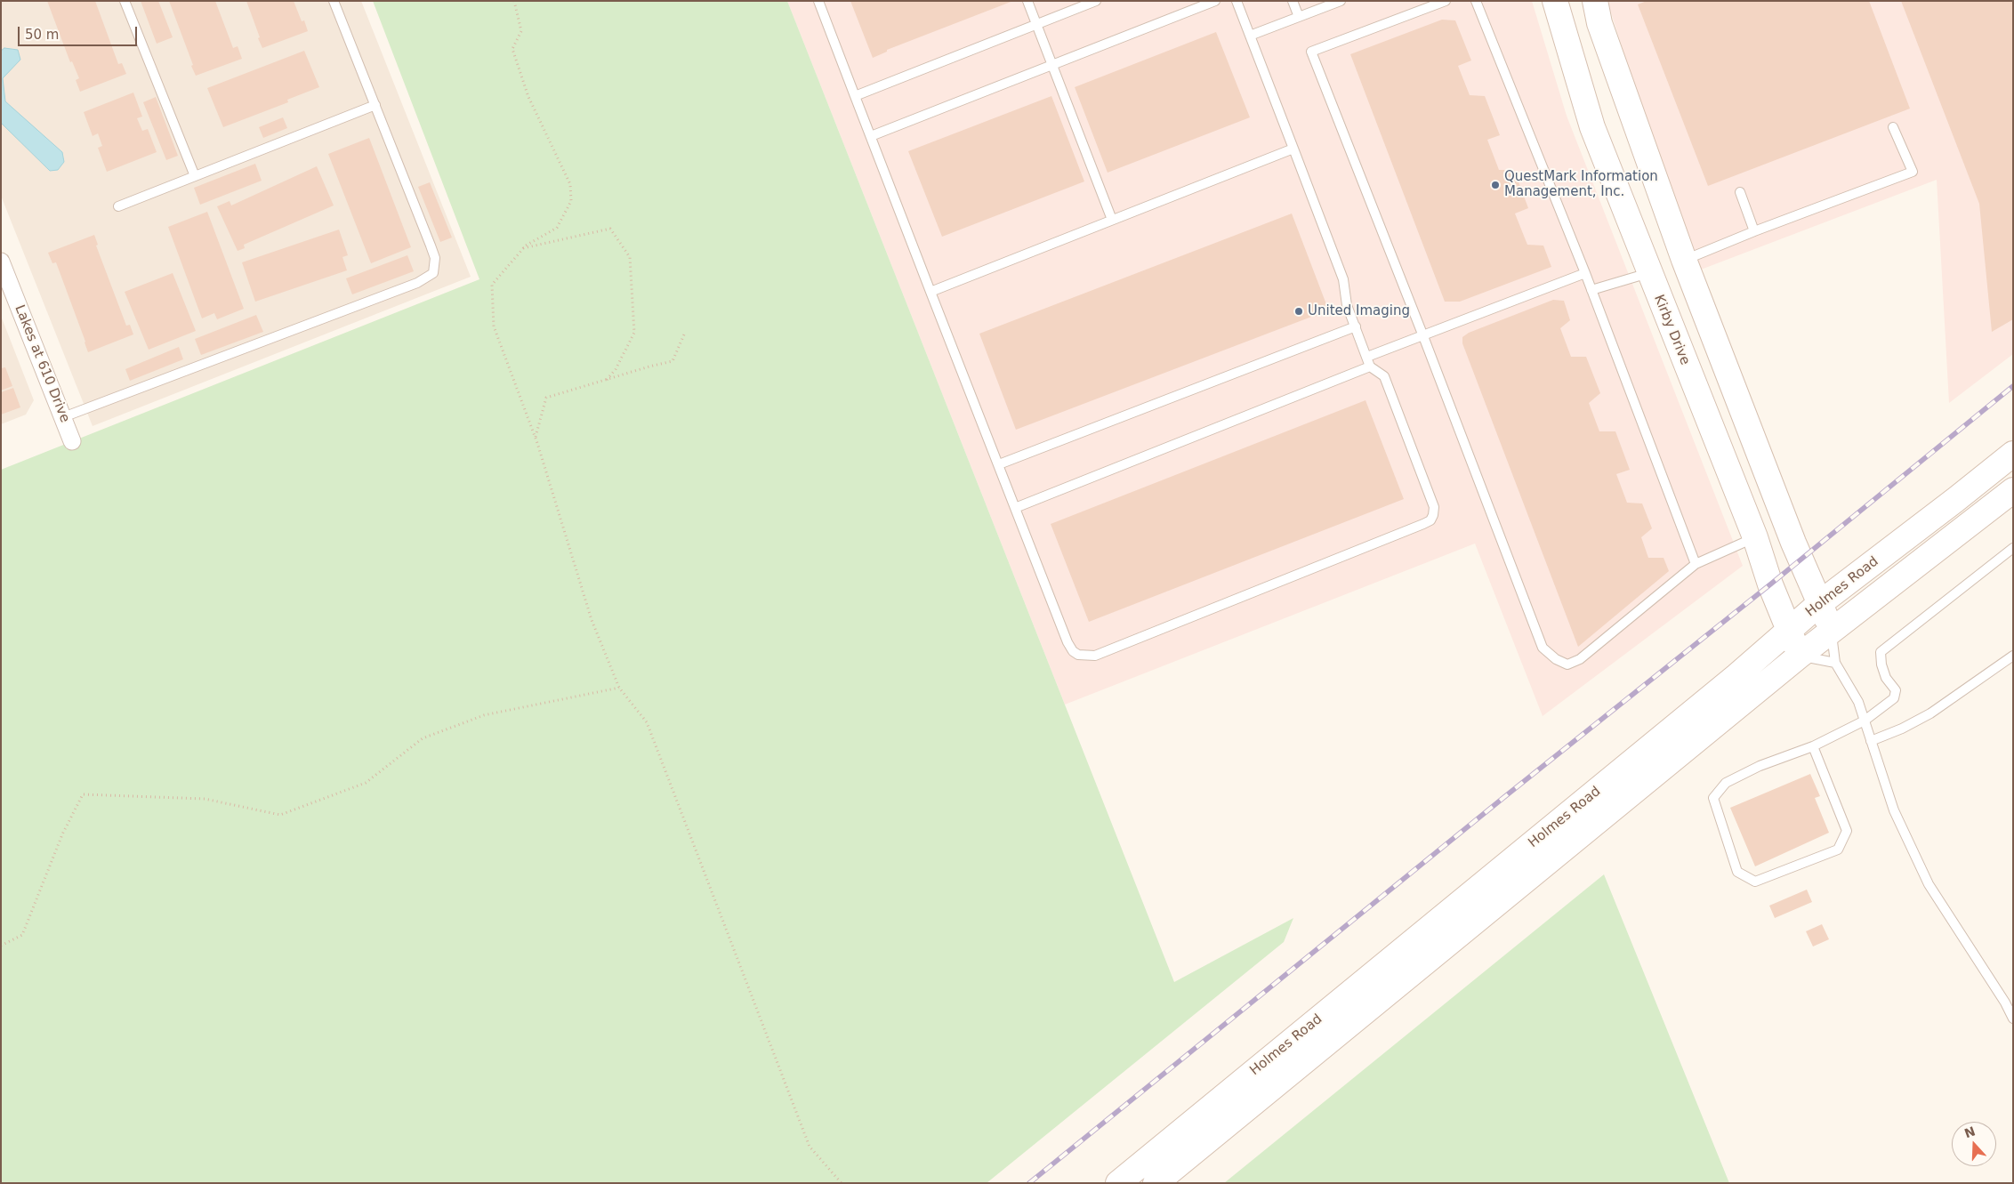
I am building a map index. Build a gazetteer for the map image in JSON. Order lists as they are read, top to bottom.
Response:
{
  "streets": {
    "main road": ["Kirby Drive", "Holmes Road"],
    "street": ["Lakes at 610 Drive"]
  },
  "crossings": [
    ["Kirby Drive", "Holmes Road"]
  ],
  "places": ["QuestMark Information Management, Inc.", "United Imaging"],
  "scale_bar": "50 m",
  "north": "top"
}
